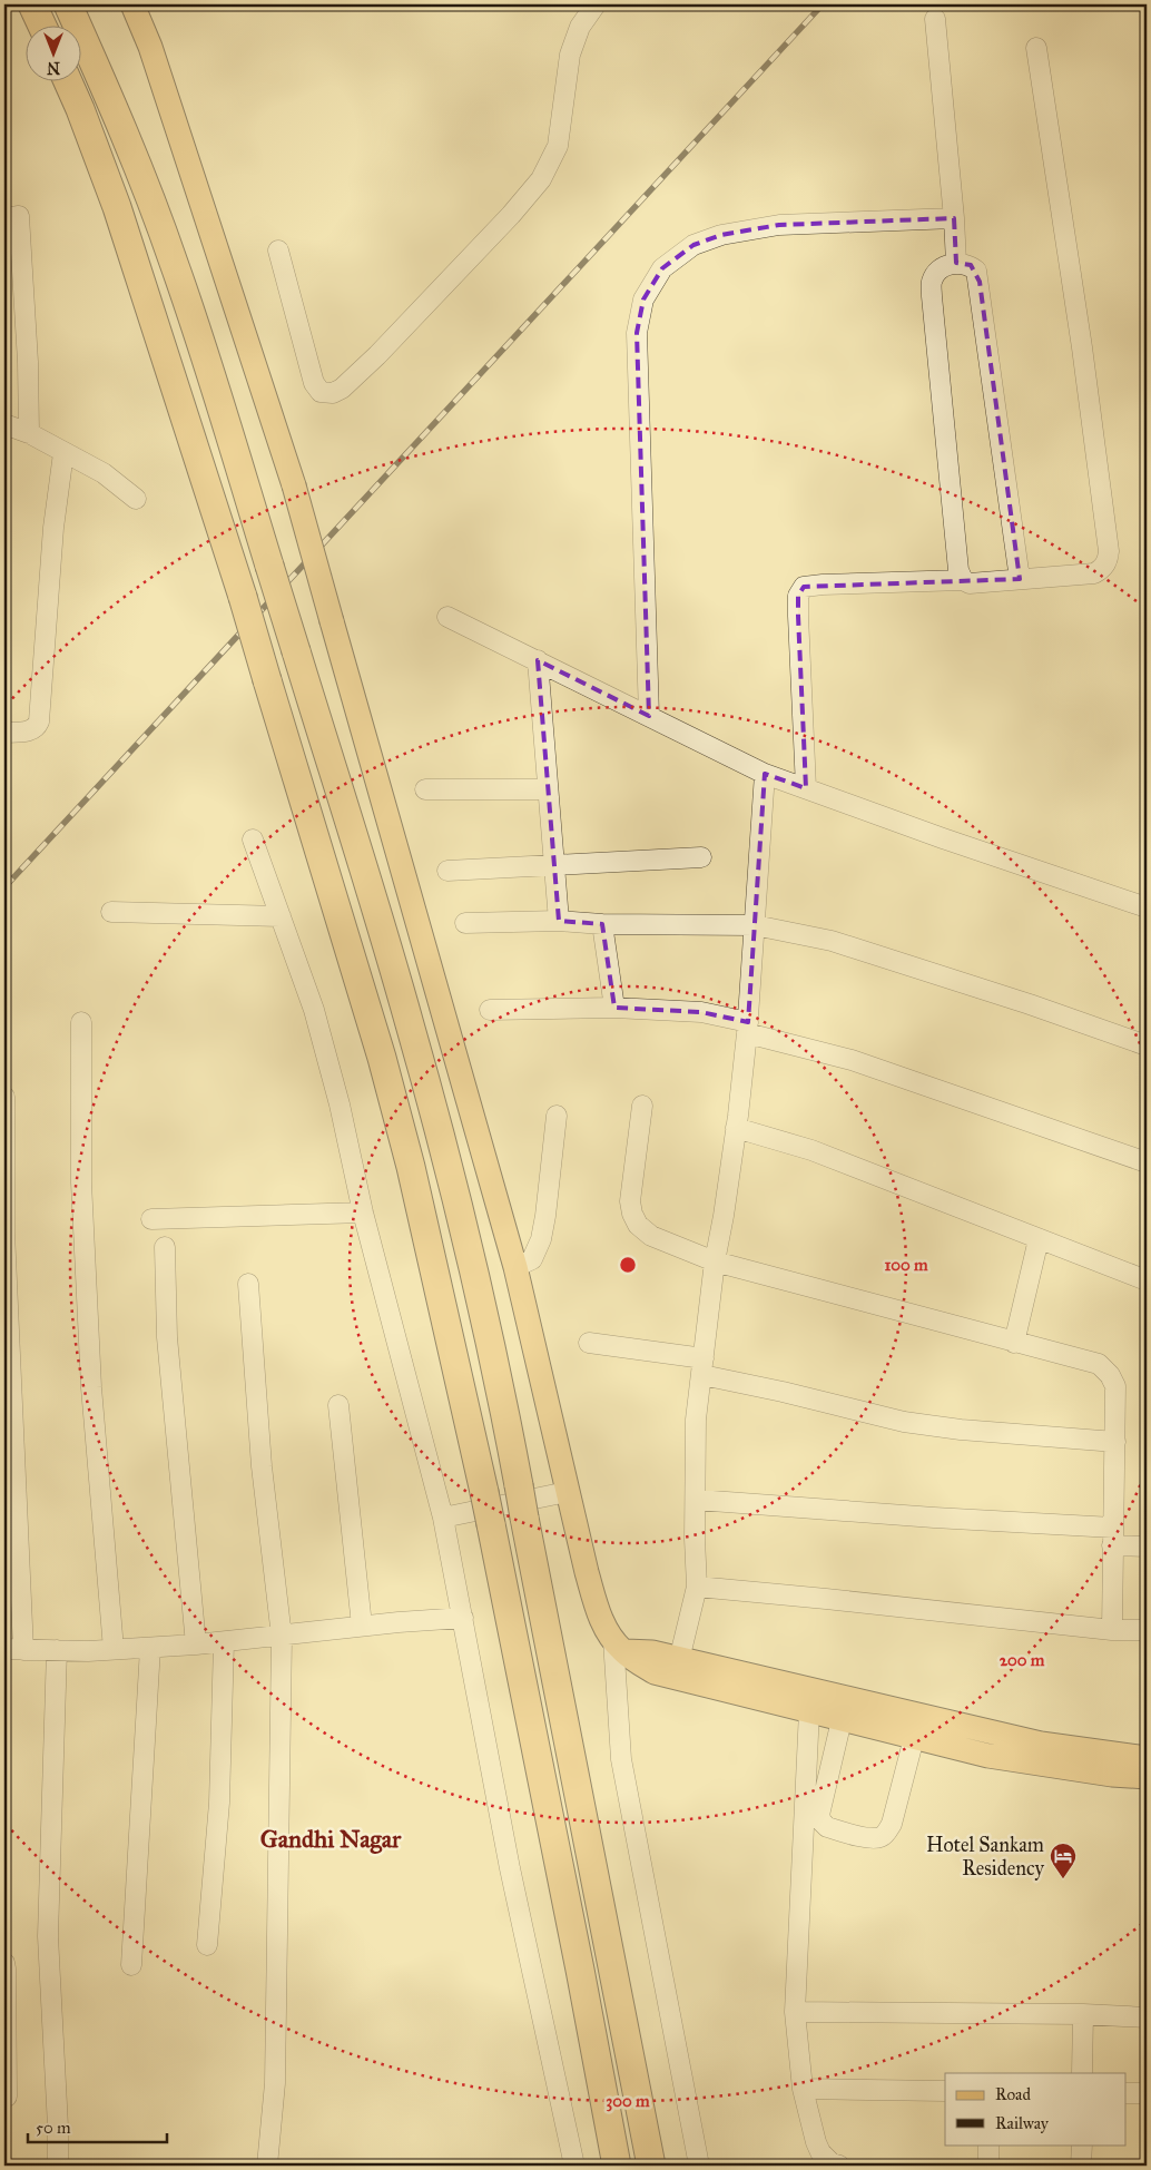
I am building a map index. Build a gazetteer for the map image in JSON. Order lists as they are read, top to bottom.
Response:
{
  "districts": ["Gandhi Nagar"],
  "places": {
    "hotel": ["Hotel Sankam Residency"]
  },
  "legend": ["Road", "Railway"],
  "scale_bar": "50 m",
  "north": "bottom",
  "rings": ["100 m", "200 m", "300 m"]
}
